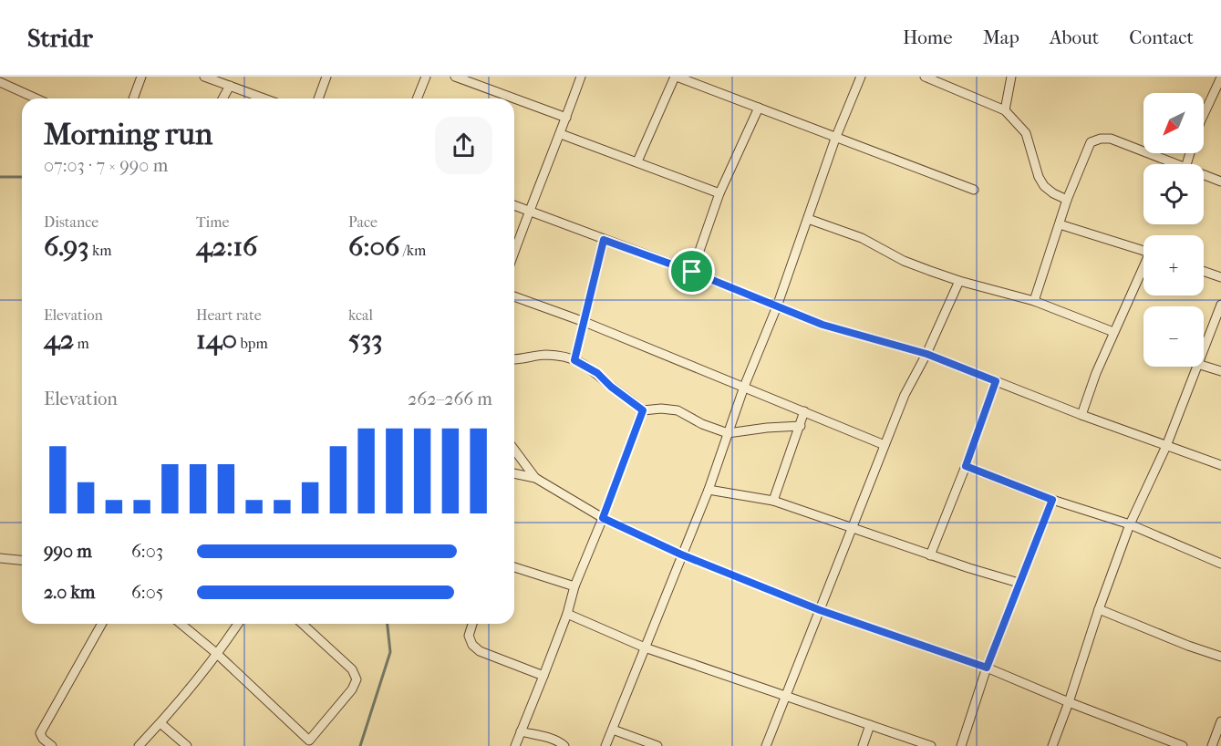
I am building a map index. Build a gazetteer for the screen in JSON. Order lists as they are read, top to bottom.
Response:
{
  "north": "bottom left",
  "page": {
    "header": "Stridr",
    "nav": [
      "Home",
      "Map",
      "About",
      "Contact"
    ],
    "map_buttons": ["+", "−"],
    "heading": ["Morning run", "07:03 · 7 × 990 m"],
    "stats": [
      ["Distance", "6.93 km"],
      ["Time", "42:16"],
      ["Pace", "6:06 /km"],
      ["Elevation", "42 m"],
      ["Heart rate", "140 bpm"],
      ["kcal", "533"]
    ],
    "chart": ["Elevation", "262–266 m"],
    "list": [
      {
        "name": "990 m",
        "note": "6:03"
      },
      {
        "name": "2.0 km",
        "note": "6:05"
      }
    ]
  }
}
